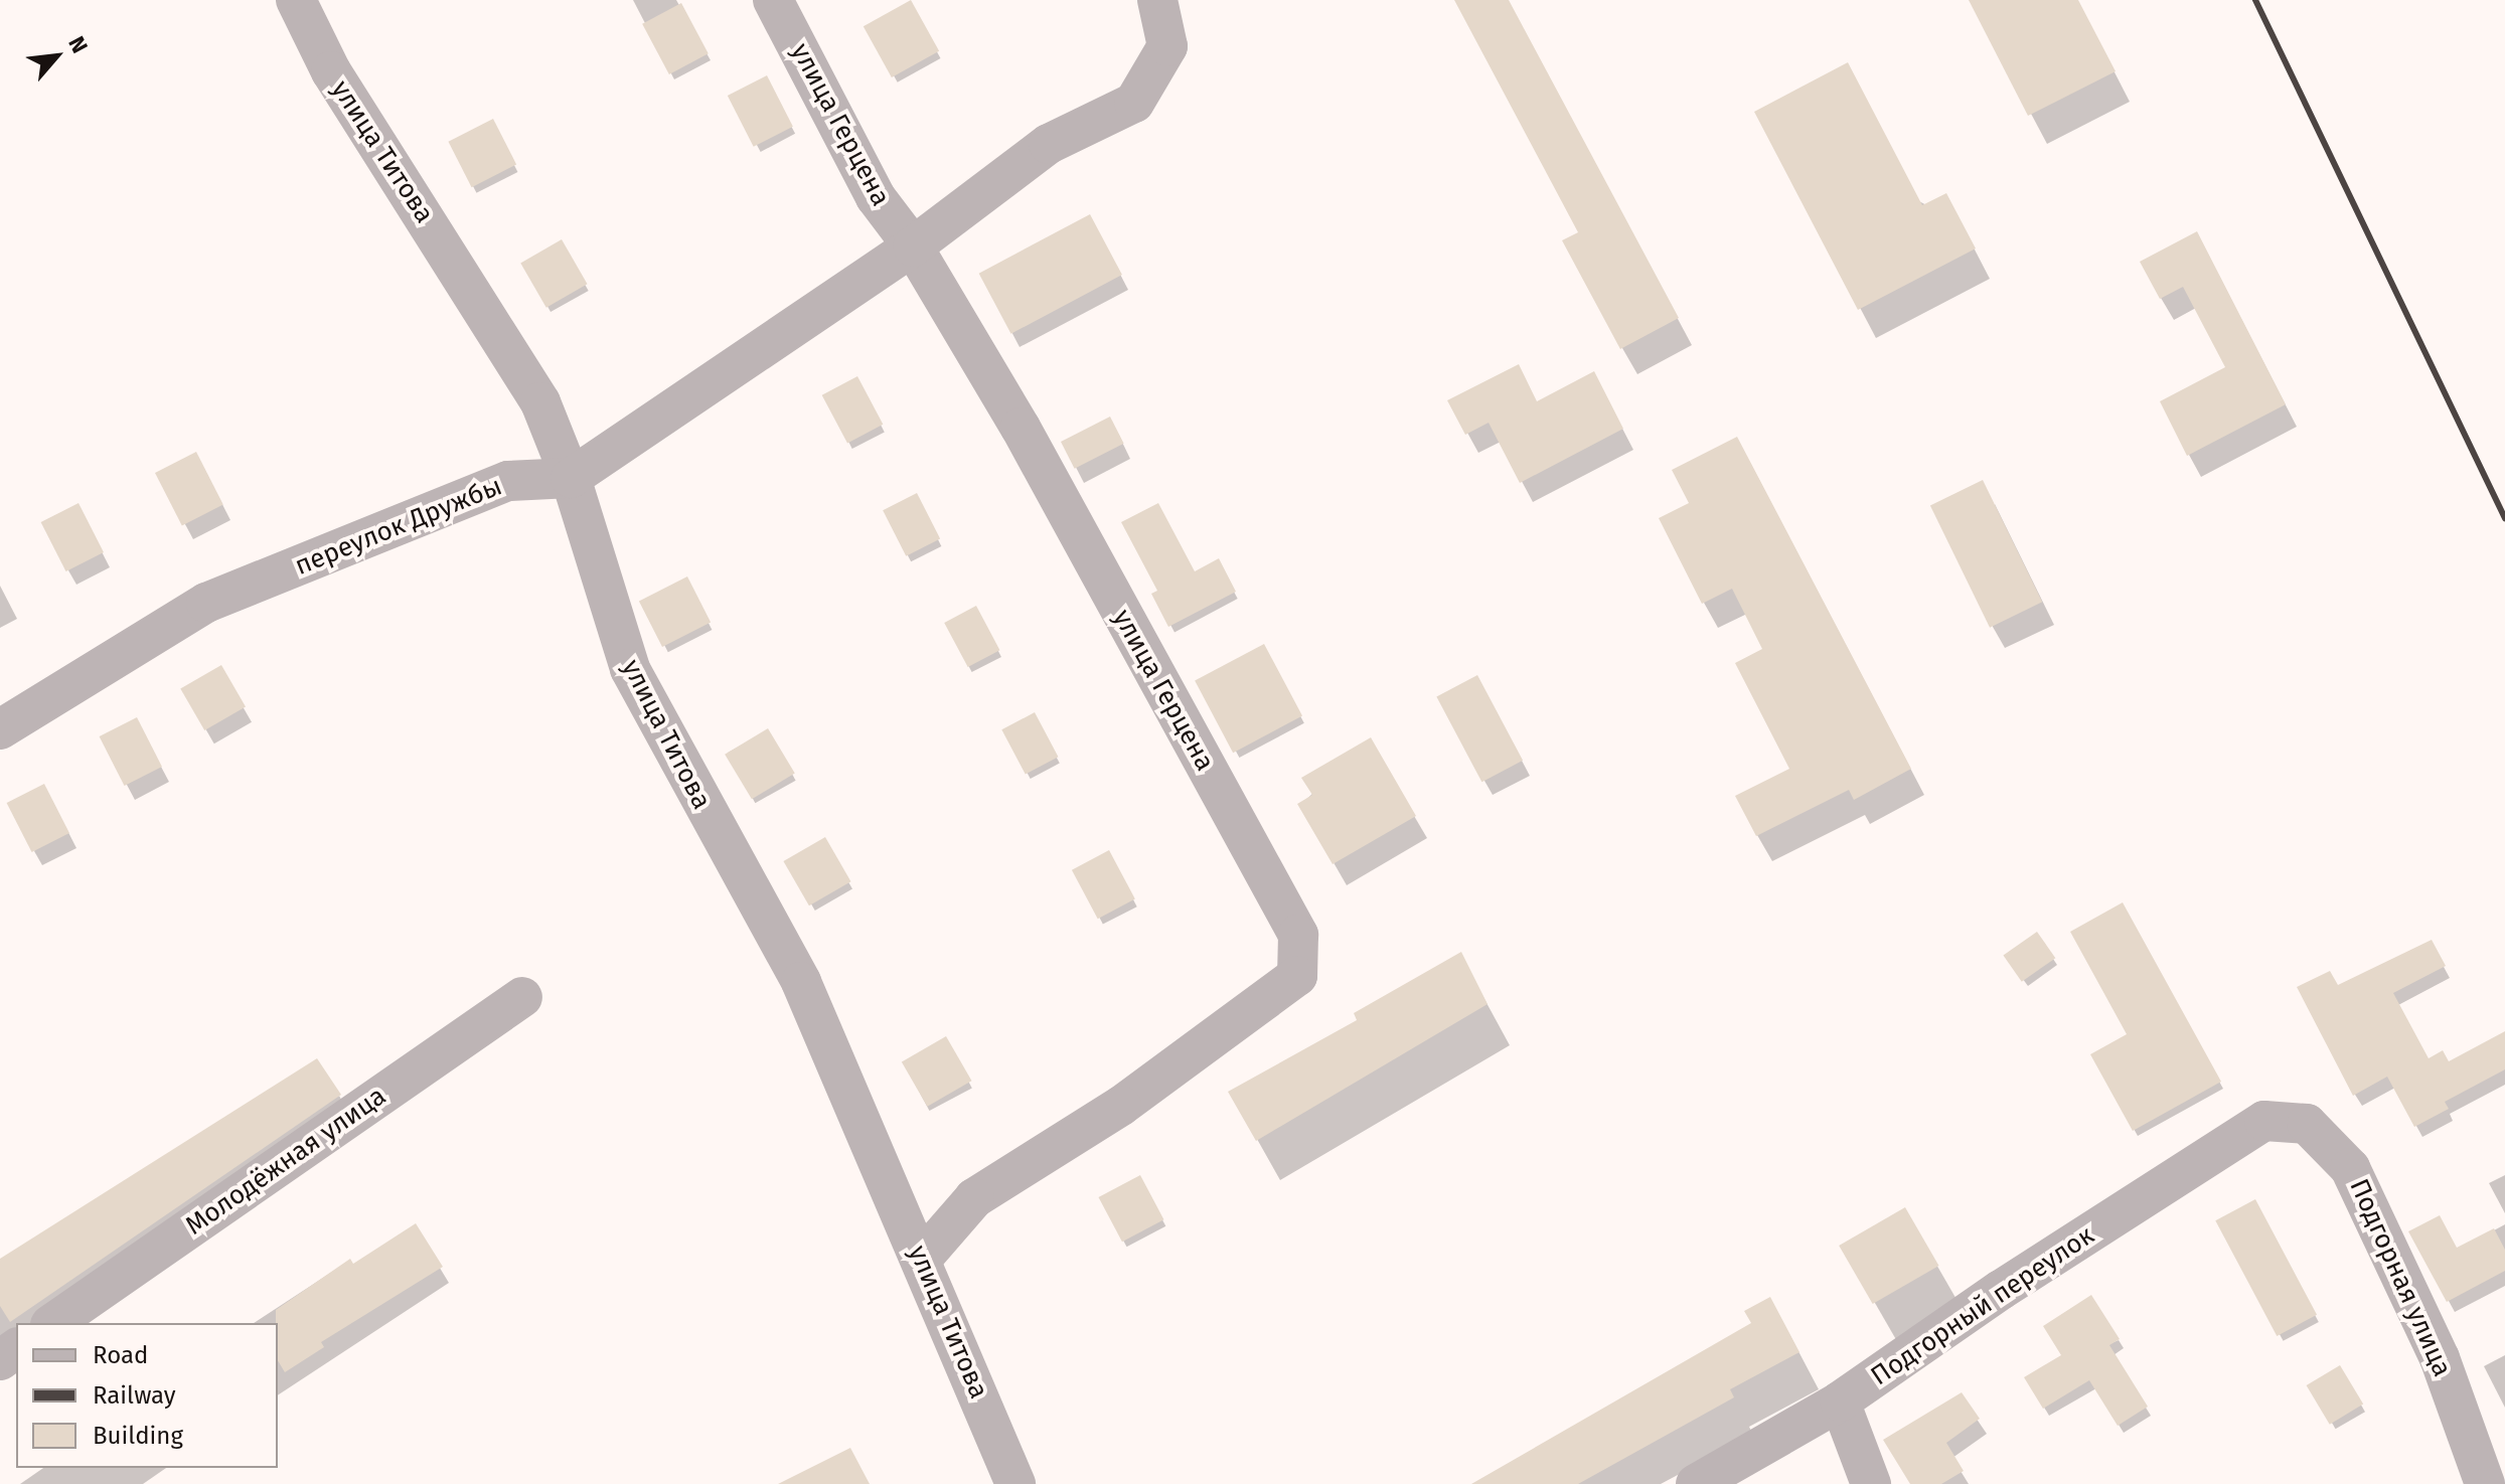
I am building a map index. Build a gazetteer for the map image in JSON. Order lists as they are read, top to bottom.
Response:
{
  "streets": {
    "street": [
      "улица Герцена",
      "улица Титова",
      "переулок Дружбы",
      "Молодёжная улица",
      "Подгорная улица",
      "Подгорный переулок"
    ]
  },
  "crossings": [
    ["улица Герцена", "улица Титова"],
    ["улица Титова", "переулок Дружбы"],
    ["Подгорная улица", "Подгорный переулок"]
  ],
  "legend": ["Road", "Railway", "Building"],
  "north": "top right"
}
